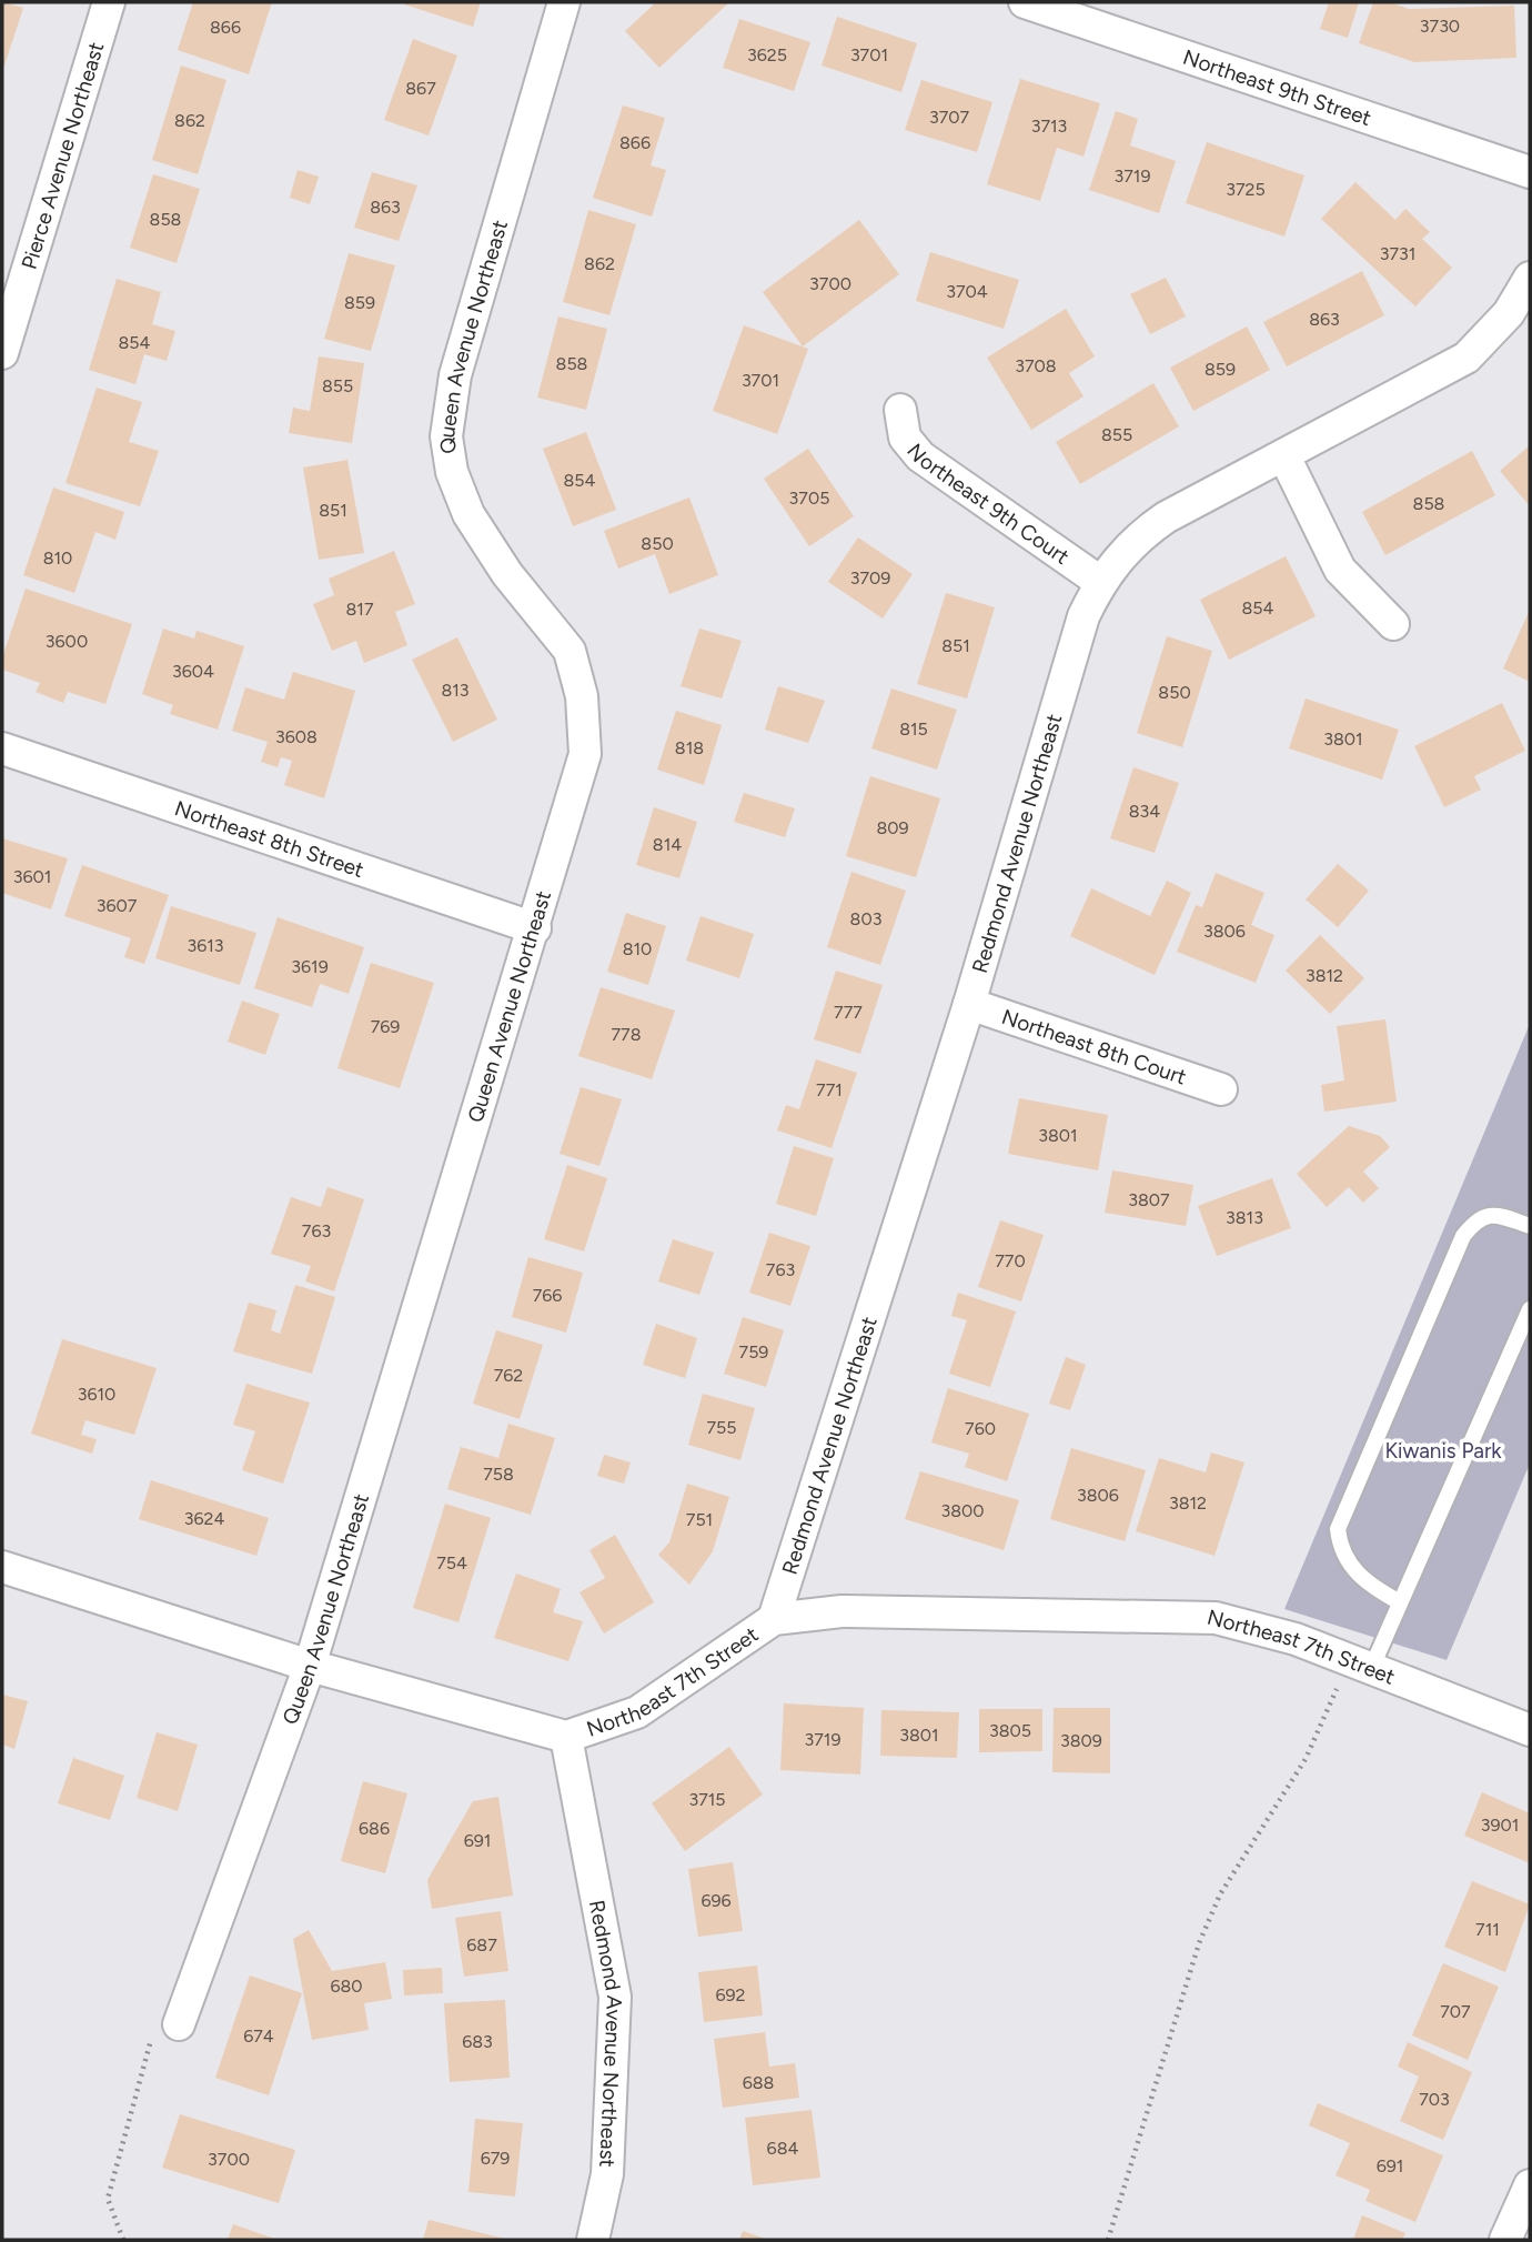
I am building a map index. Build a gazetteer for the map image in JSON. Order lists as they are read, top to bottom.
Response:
{
  "streets": {
    "street": [
      "Northeast 9th Street",
      "Pierce Avenue Northeast",
      "Queen Avenue Northeast",
      "Northeast 9th Court",
      "Northeast 8th Street",
      "Redmond Avenue Northeast",
      "Northeast 8th Court",
      "Northeast 7th Street"
    ]
  },
  "crossings": [
    ["Queen Avenue Northeast", "Northeast 8th Street"],
    ["Queen Avenue Northeast", "Northeast 7th Street"],
    ["Northeast 9th Court", "Redmond Avenue Northeast"],
    ["Redmond Avenue Northeast", "Northeast 8th Court"],
    ["Redmond Avenue Northeast", "Northeast 7th Street"]
  ],
  "parks": ["Kiwanis Park"],
  "house_numbers": [
    "3730",
    "866",
    "3625",
    "3701",
    "867",
    "3707",
    "862",
    "3713",
    "866",
    "3719",
    "3725",
    "863",
    "858",
    "3731",
    "862",
    "3700",
    "3704",
    "859",
    "863",
    "854",
    "858",
    "3708",
    "859",
    "3701",
    "855",
    "855",
    "854",
    "3705",
    "858",
    "851",
    "850",
    "810",
    "3709",
    "854",
    "817",
    "3600",
    "851",
    "3604",
    "813",
    "850",
    "815",
    "3608",
    "3801",
    "818",
    "834",
    "809",
    "814",
    "3601",
    "3607",
    "803",
    "3806",
    "3613",
    "810",
    "3619",
    "3812",
    "777",
    "769",
    "778",
    "771",
    "3801",
    "3807",
    "3813",
    "763",
    "770",
    "763",
    "766",
    "759",
    "762",
    "3610",
    "755",
    "760",
    "758",
    "3806",
    "3812",
    "3800",
    "3624",
    "751",
    "754",
    "3805",
    "3801",
    "3719",
    "3809",
    "3715",
    "3901",
    "686",
    "691",
    "696",
    "711",
    "687",
    "680",
    "692",
    "707",
    "674",
    "683",
    "688",
    "703",
    "684",
    "679",
    "3700",
    "691"
  ]
}
